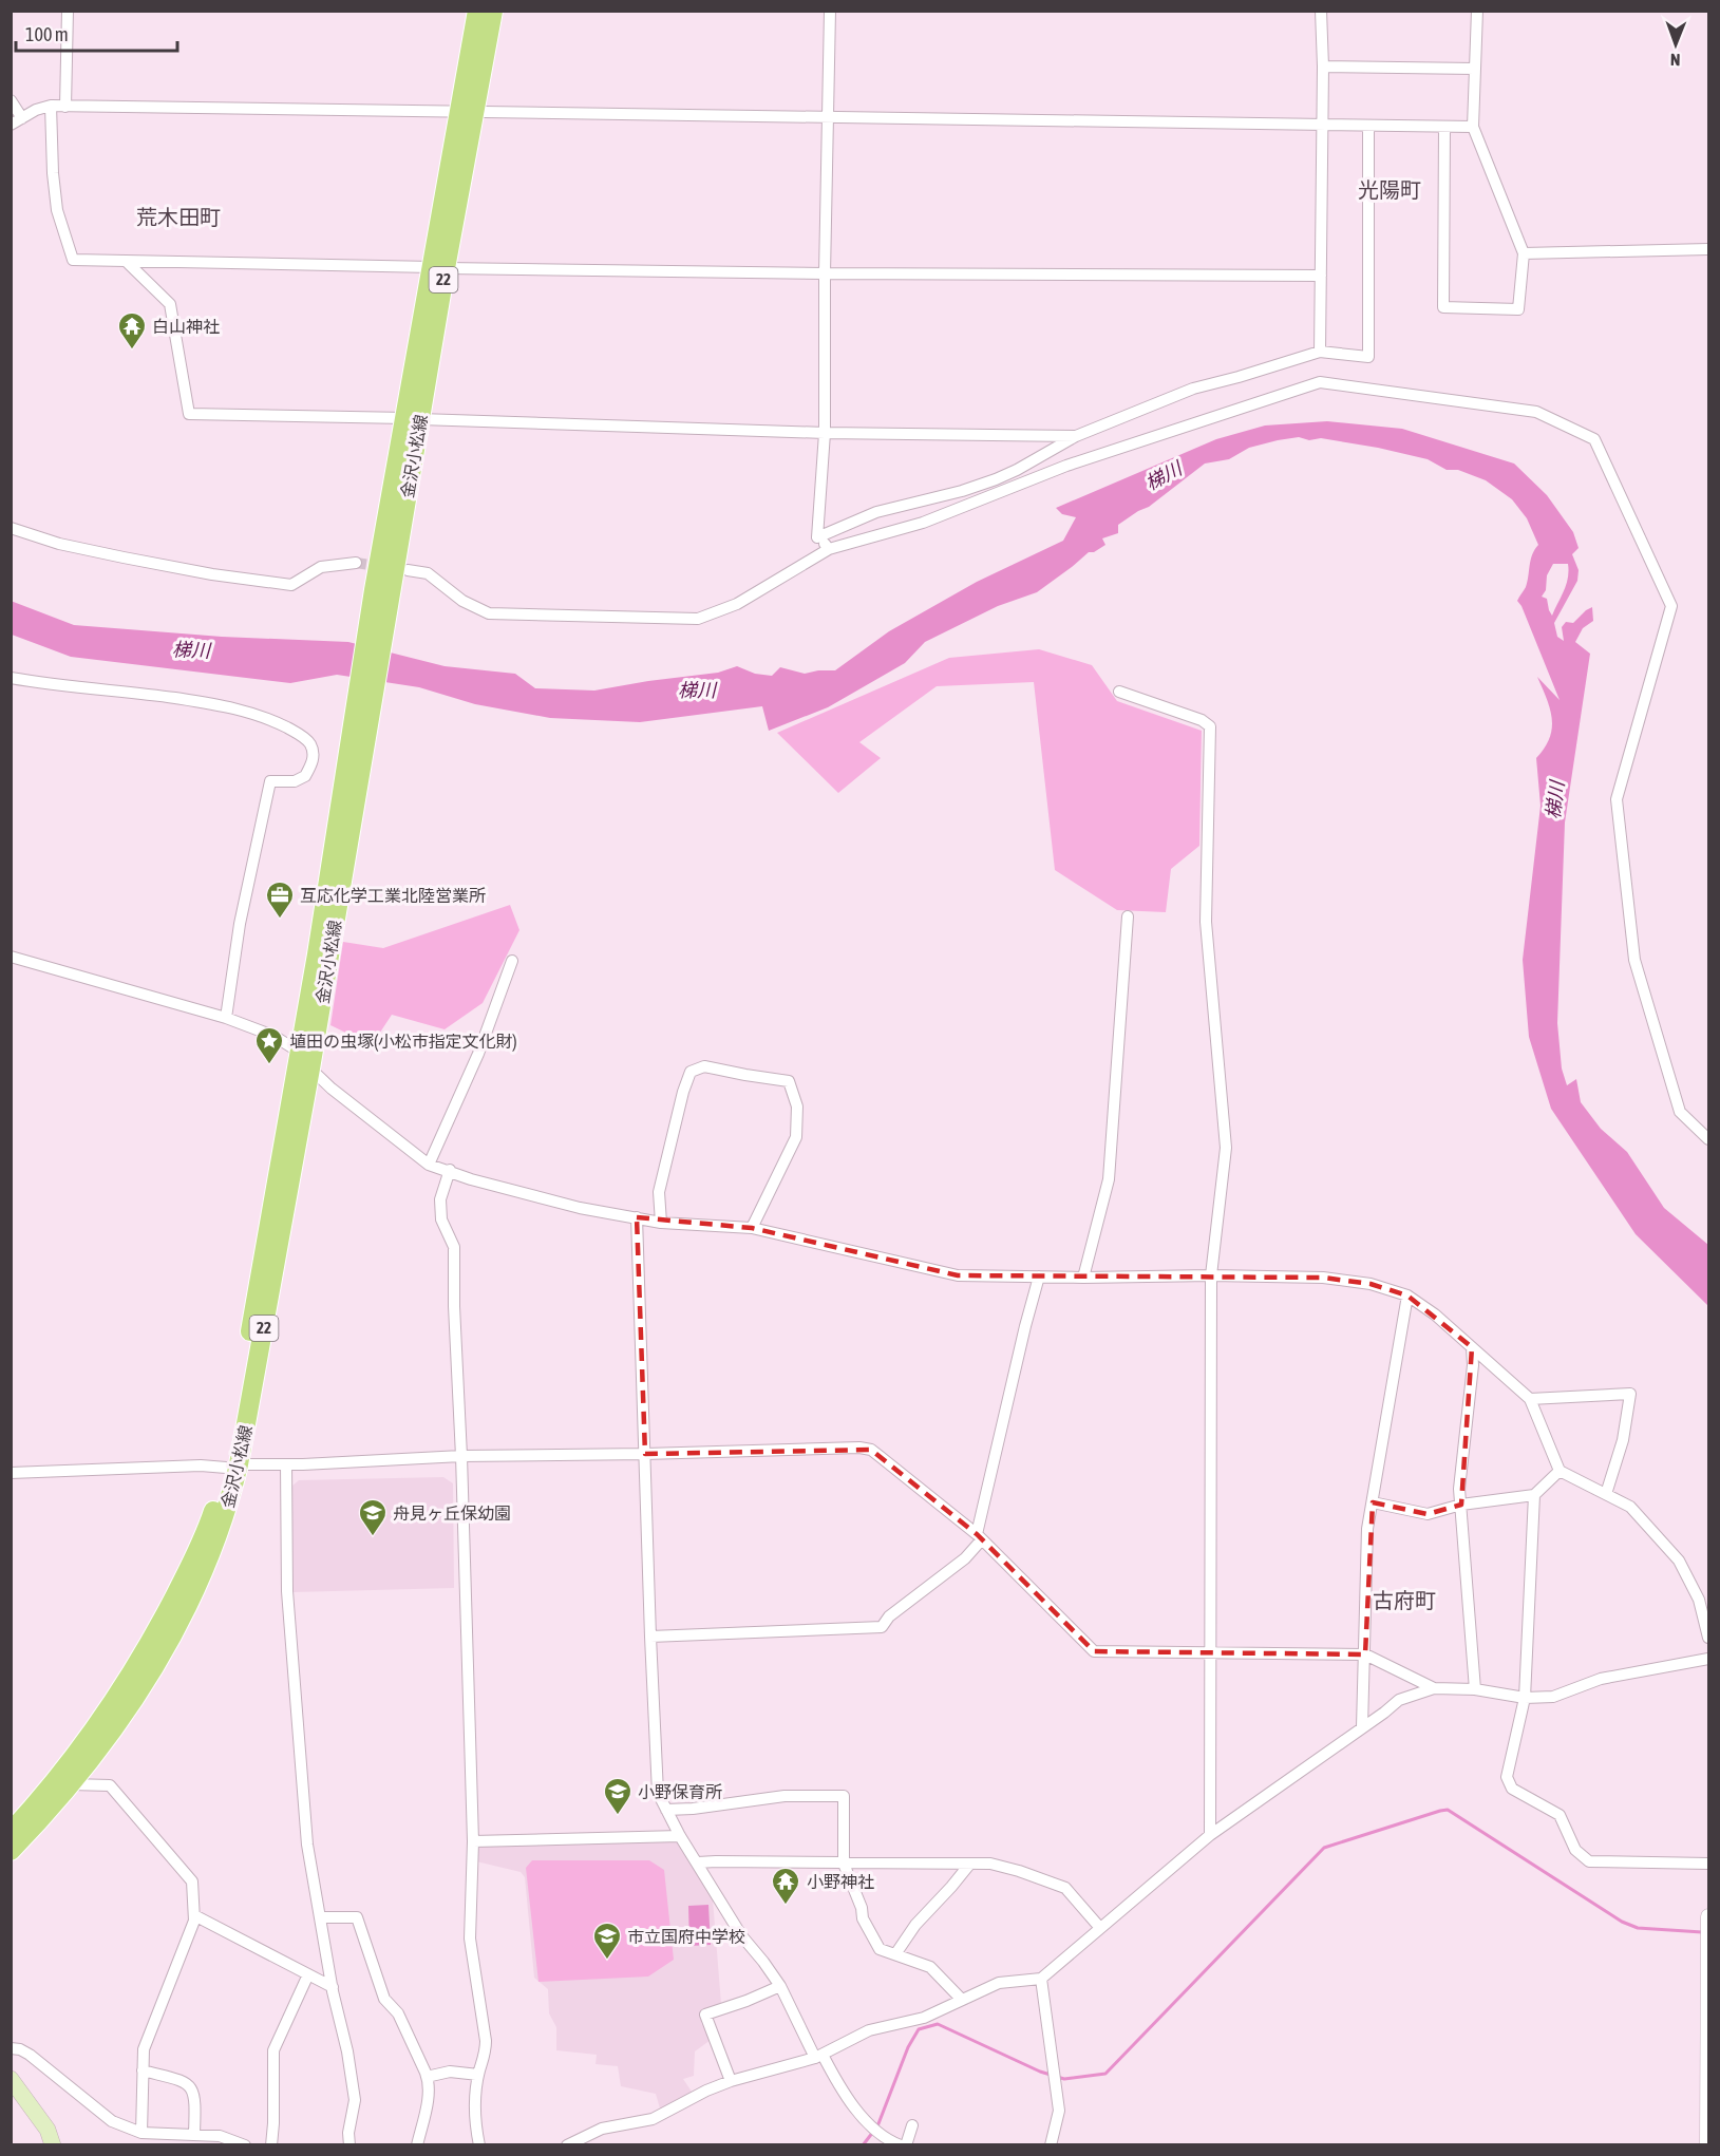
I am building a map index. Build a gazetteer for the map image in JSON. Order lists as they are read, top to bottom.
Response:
{
  "streets": {
    "main road": ["22", "金沢小松線"]
  },
  "districts": ["光陽町", "荒木田町", "古府町"],
  "water": ["梯川"],
  "places": {
    "temple": ["白山神社", "小野神社"],
    "office": ["互応化学工業北陸営業所"],
    "place": ["埴田の虫塚(小松市指定文化財)"],
    "school or university": ["舟見ヶ丘保幼園", "小野保育所", "市立国府中学校"]
  },
  "scale_bar": "100 m",
  "north": "bottom"
}
